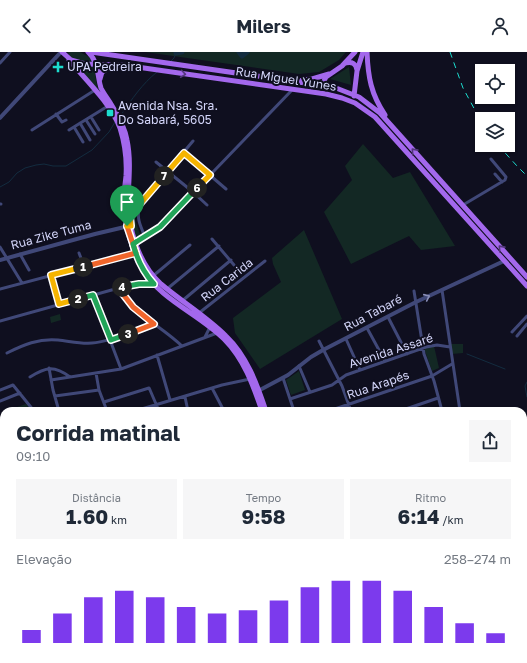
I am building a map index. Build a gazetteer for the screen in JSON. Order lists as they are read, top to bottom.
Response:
{
  "streets": {
    "main road": ["Rua Miguel Yunes"],
    "street": [
      "Rua Zike Tuma",
      "Rua Carida",
      "Rua Tabaré",
      "Avenida Assaré",
      "Rua Arapés"
    ]
  },
  "crossings": [
    ["Rua Miguel Yunes", "Rua Tabaré"]
  ],
  "places": {
    "health": ["UPA Pedreira"],
    "transit": ["Avenida Nsa. Sra. Do Sabará, 5605"]
  },
  "page": {
    "header": "Milers",
    "pins": [
      "7",
      "6",
      "1",
      "4",
      "2",
      "3"
    ],
    "heading": ["Corrida matinal", "09:10"],
    "stats": [
      ["Distância", "1.60 km"],
      ["Tempo", "9:58"],
      ["Ritmo", "6:14 /km"]
    ],
    "chart": ["Elevação", "258–274 m"]
  }
}
